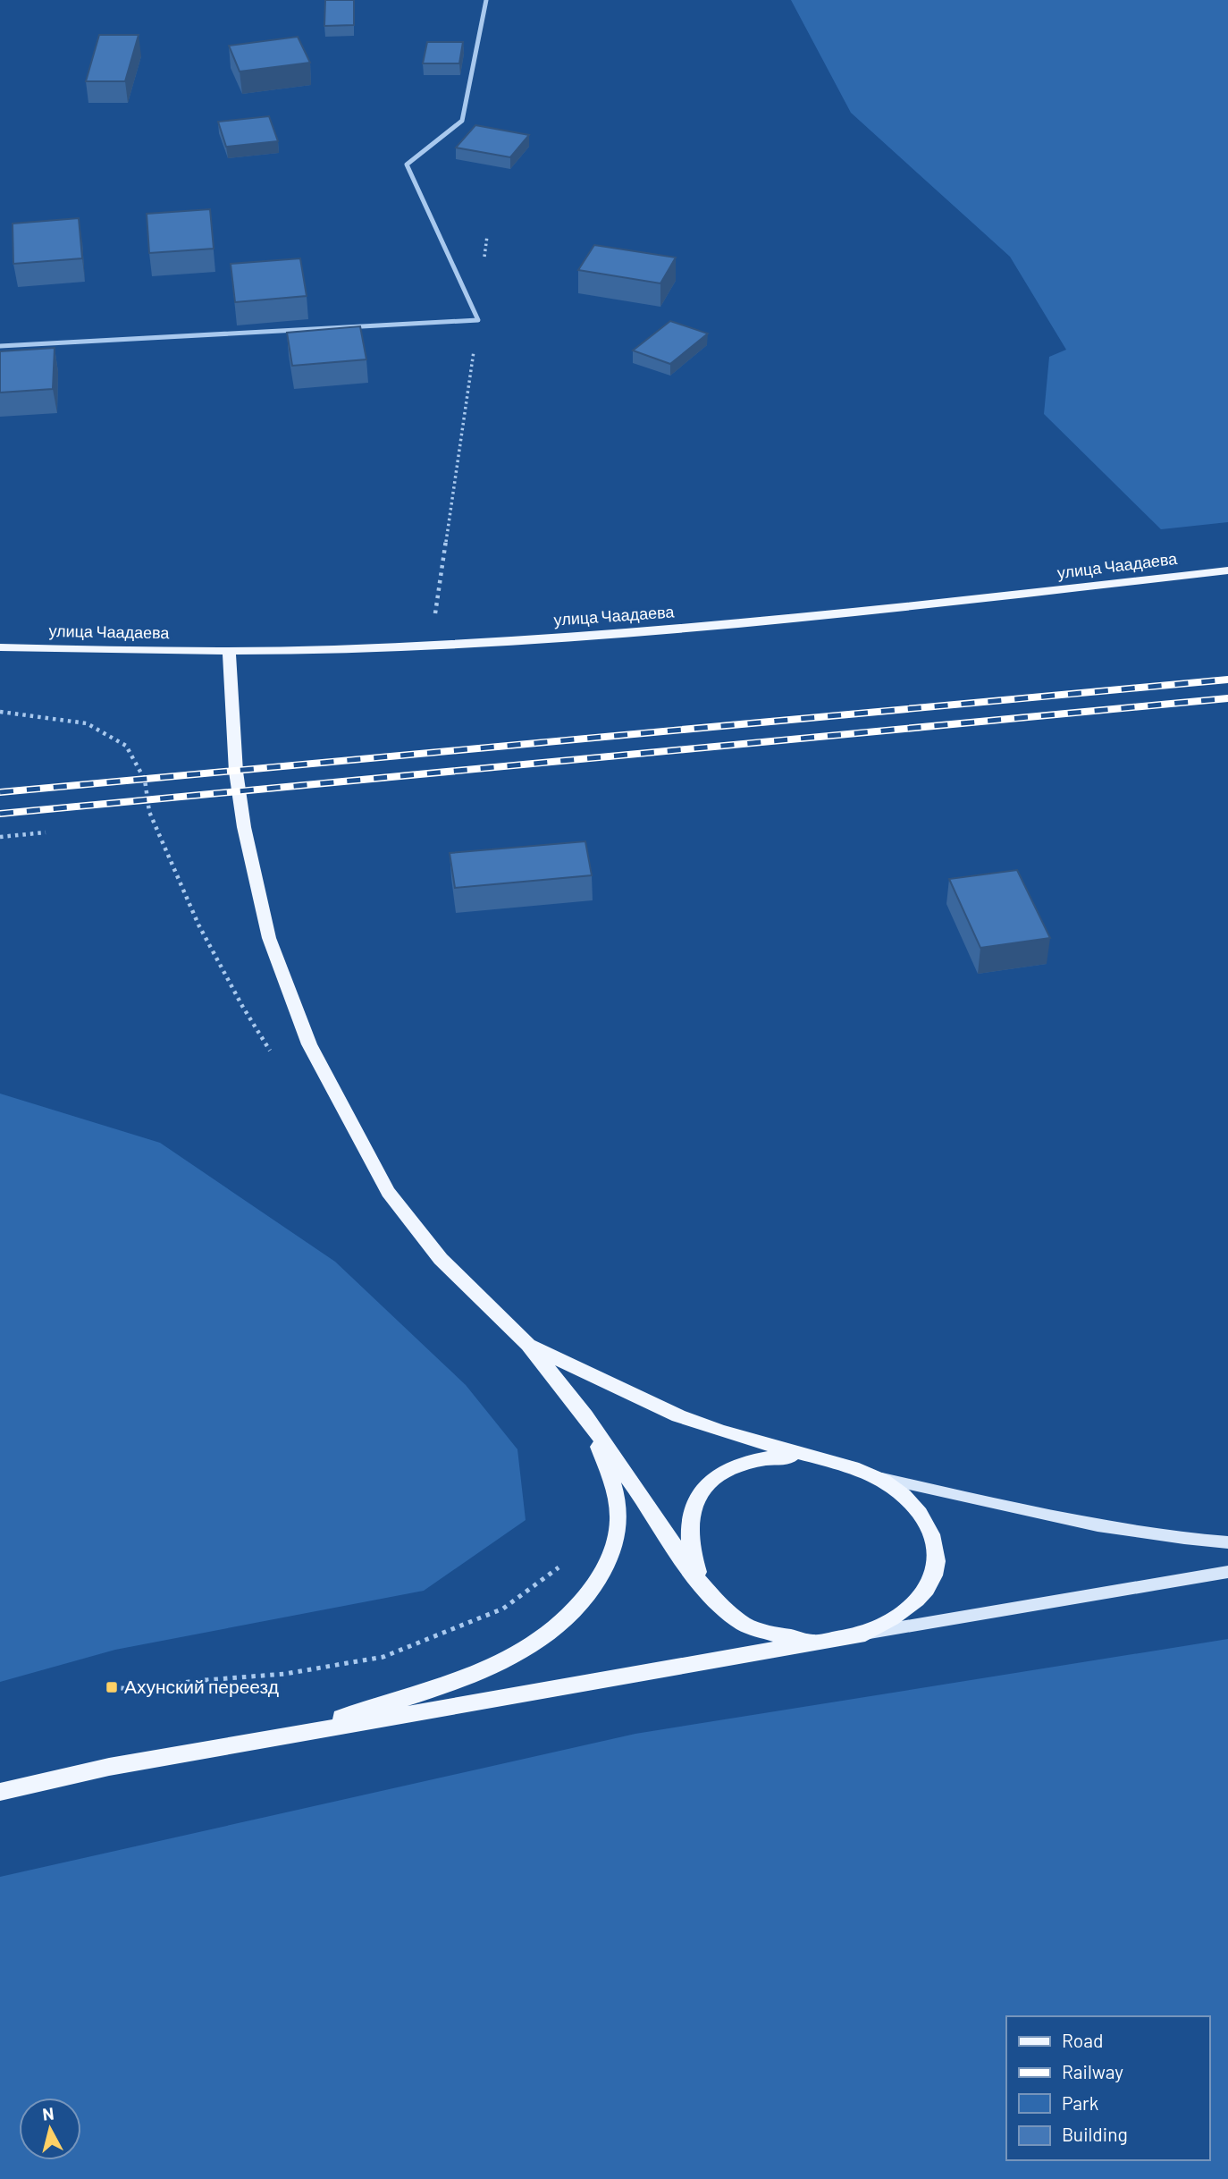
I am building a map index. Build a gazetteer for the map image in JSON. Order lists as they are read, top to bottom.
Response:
{
  "streets": {
    "main road": ["улица Чаадаева"]
  },
  "places": {
    "transit": ["Ахунский переезд"]
  },
  "legend": [
    "Road",
    "Railway",
    "Park",
    "Building"
  ],
  "north": "top"
}
